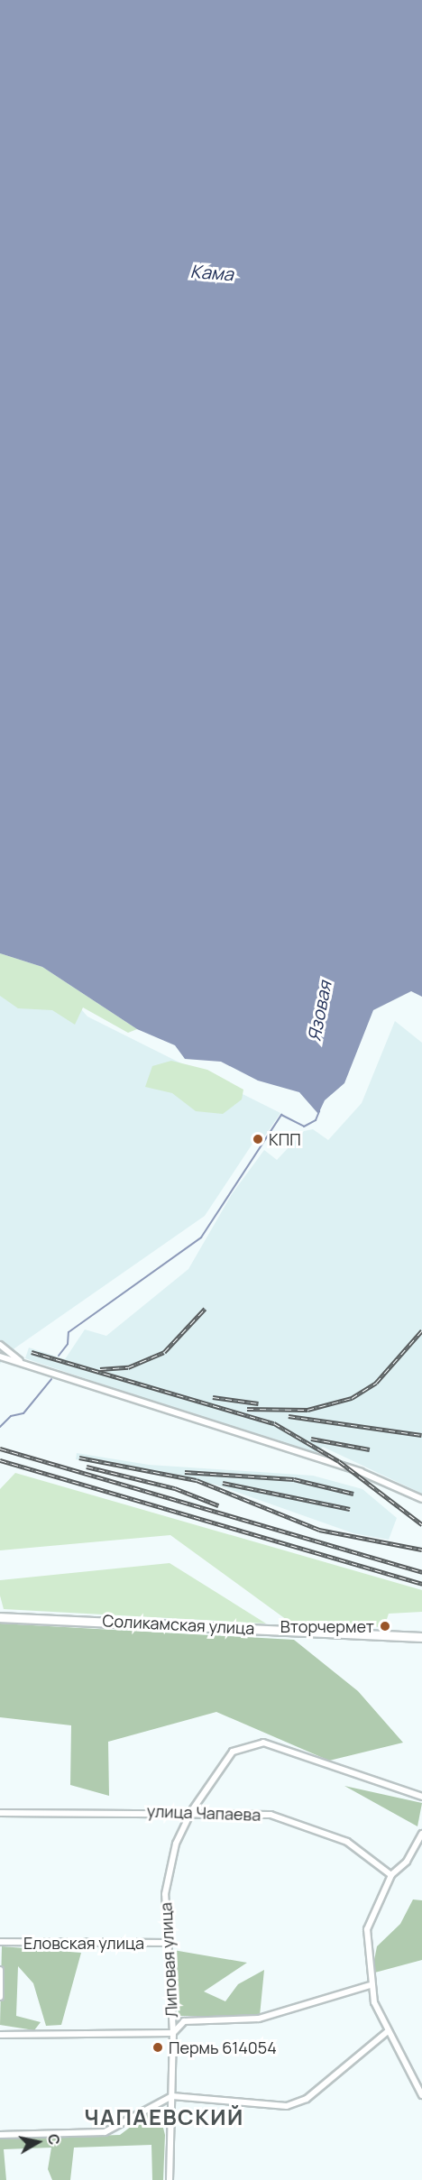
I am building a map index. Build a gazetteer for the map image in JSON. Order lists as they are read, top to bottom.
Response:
{
  "streets": {
    "main road": ["Соликамская улица"],
    "street": ["улица Чапаева", "Еловская улица", "Липовая улица"]
  },
  "crossings": [
    ["улица Чапаева", "Липовая улица"],
    ["Еловская улица", "Липовая улица"]
  ],
  "districts": ["ЧАПАЕВСКИЙ"],
  "water": ["Кама", "Язовая"],
  "places": ["КПП", "Вторчермет", "Пермь 614054"],
  "north": "right"
}
